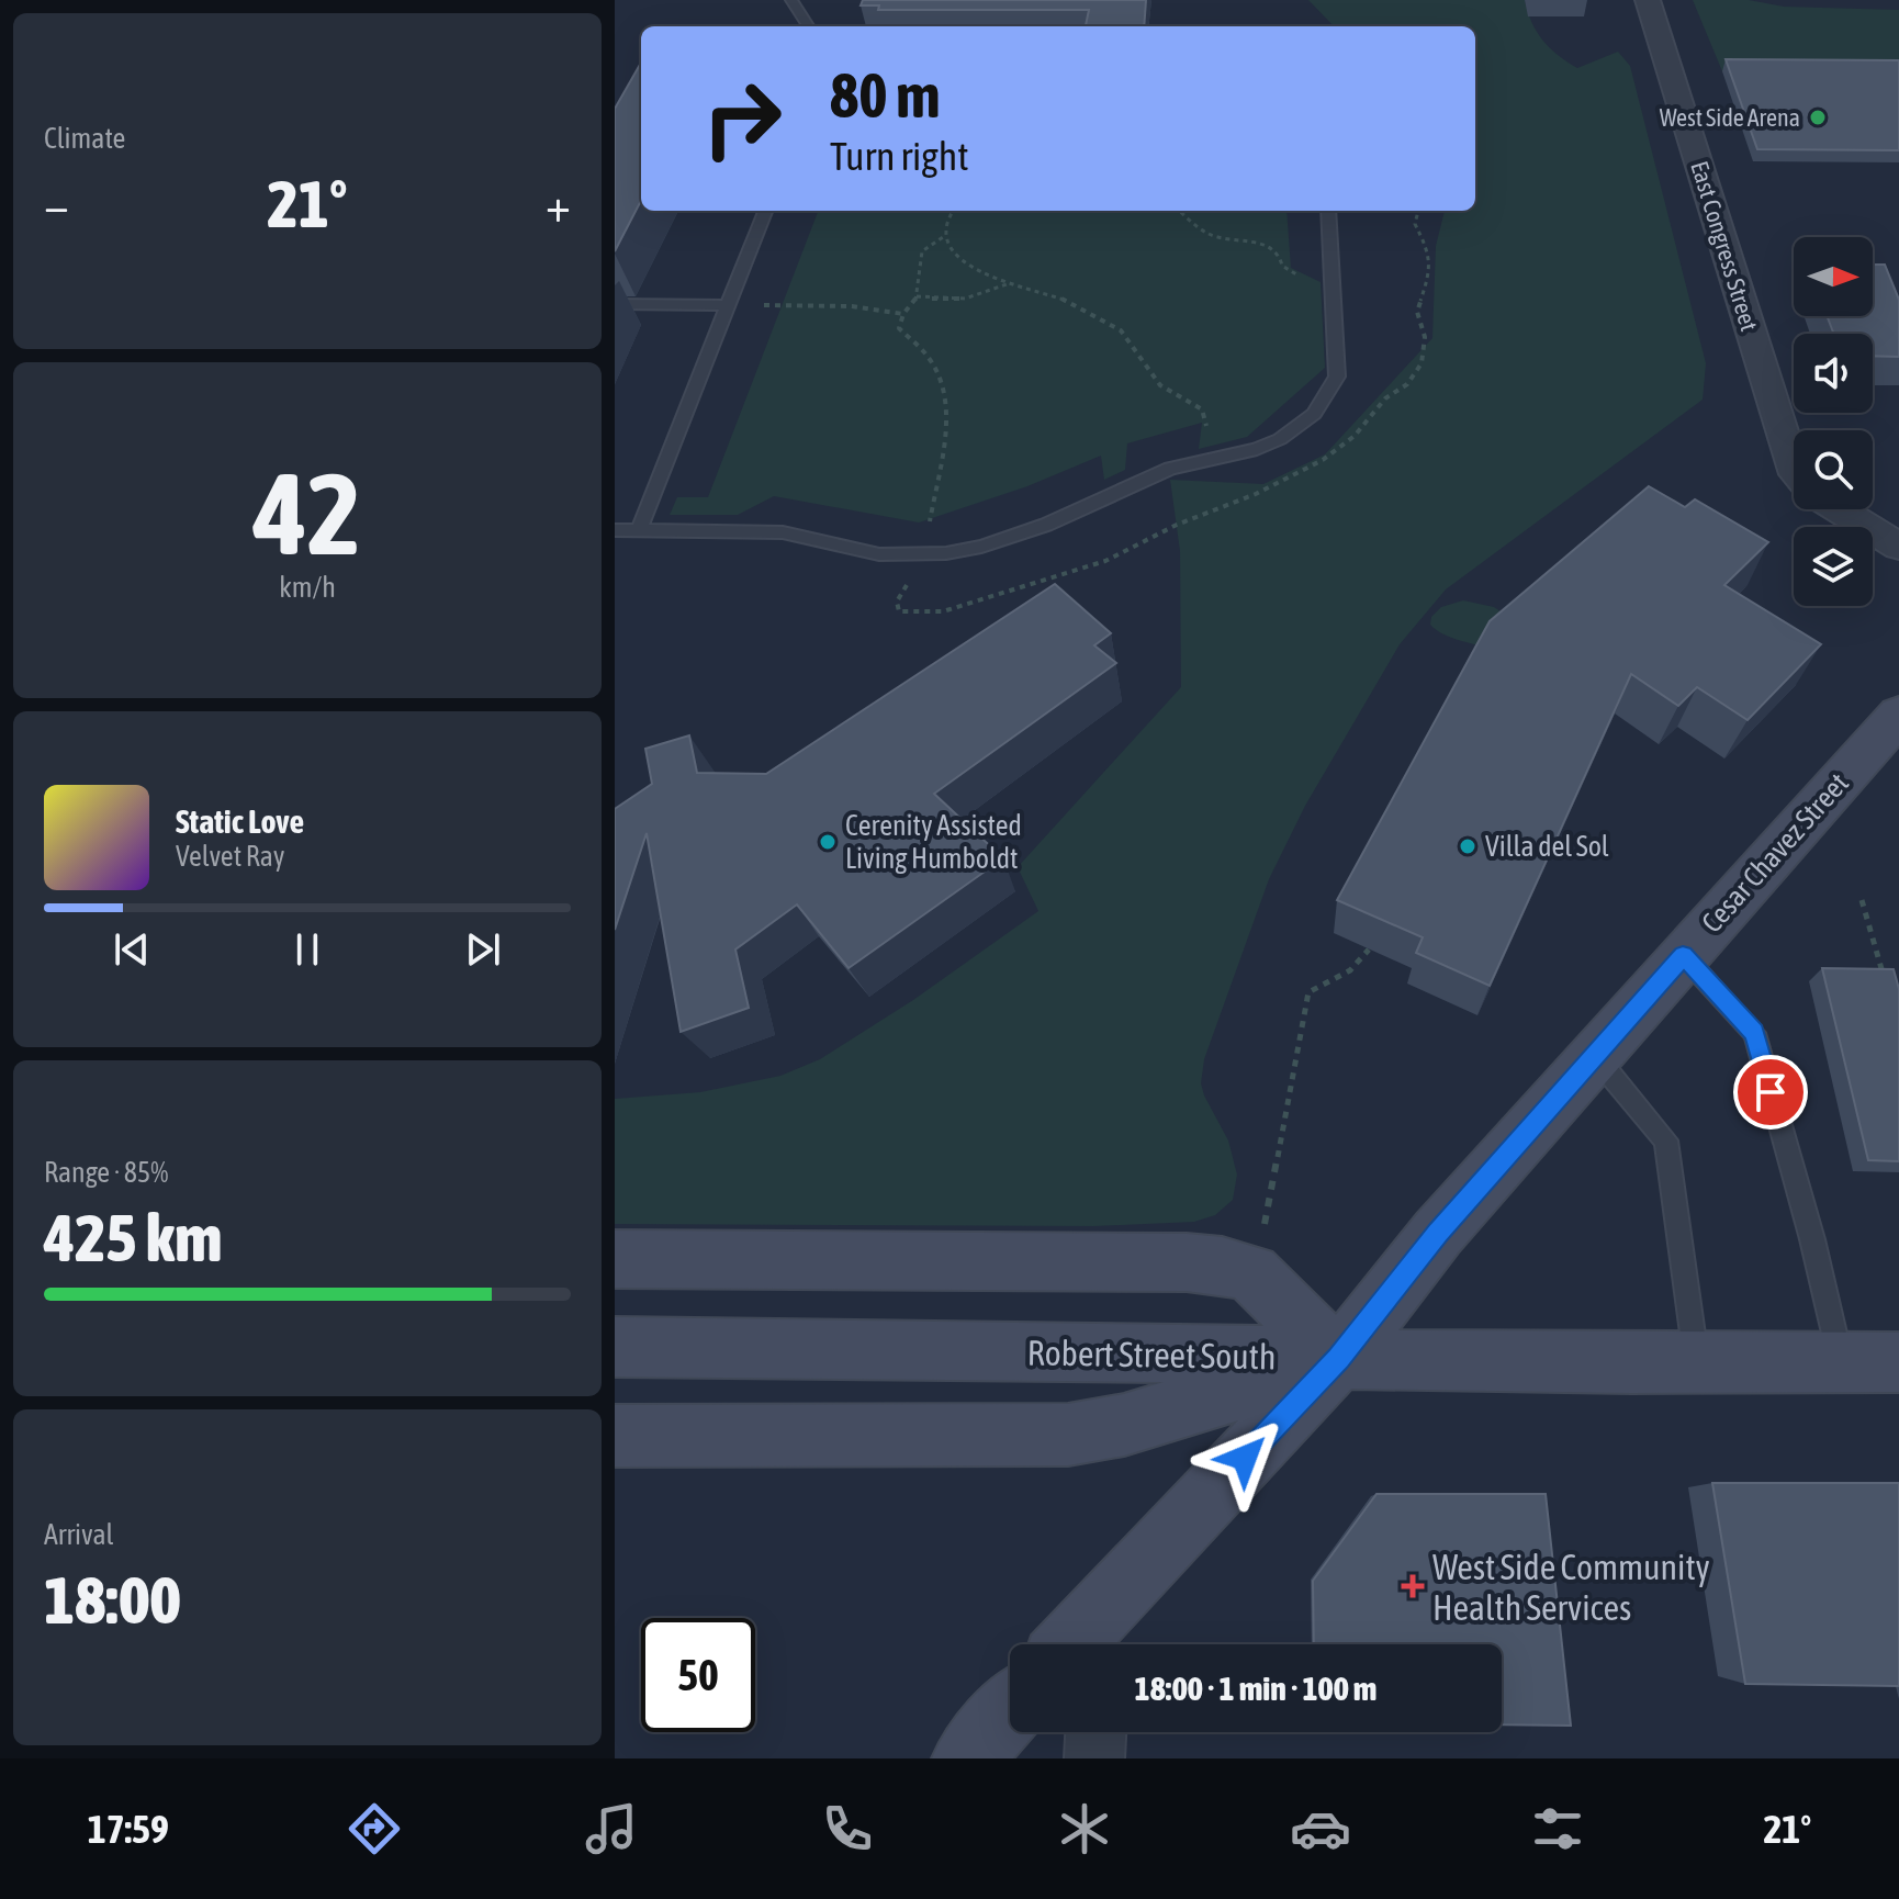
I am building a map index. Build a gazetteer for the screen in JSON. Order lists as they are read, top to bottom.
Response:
{
  "streets": {
    "main road": ["Cesar Chavez Street", "Robert Street South"],
    "street": ["East Congress Street"]
  },
  "crossings": [
    ["Cesar Chavez Street", "Robert Street South"]
  ],
  "places": {
    "other": ["West Side Arena", "Cerenity Assisted Living Humboldt", "Villa del Sol"],
    "health": ["West Side Community Health Services"]
  },
  "north": "right",
  "page": {
    "tile": [
      "Climate",
      ["42", "km/h"],
      ["Range · 85%", "425 km"],
      ["Arrival", "18:00"]
    ],
    "turn": ["80 m", "Turn right"],
    "heat": ["−", "21°", "+"],
    "song": ["Static Love", "Velvet Ray"],
    "limit": "50",
    "trip": "18:00 · 1 min · 100 m",
    "tabs": ["17:59", "21°"]
  }
}
